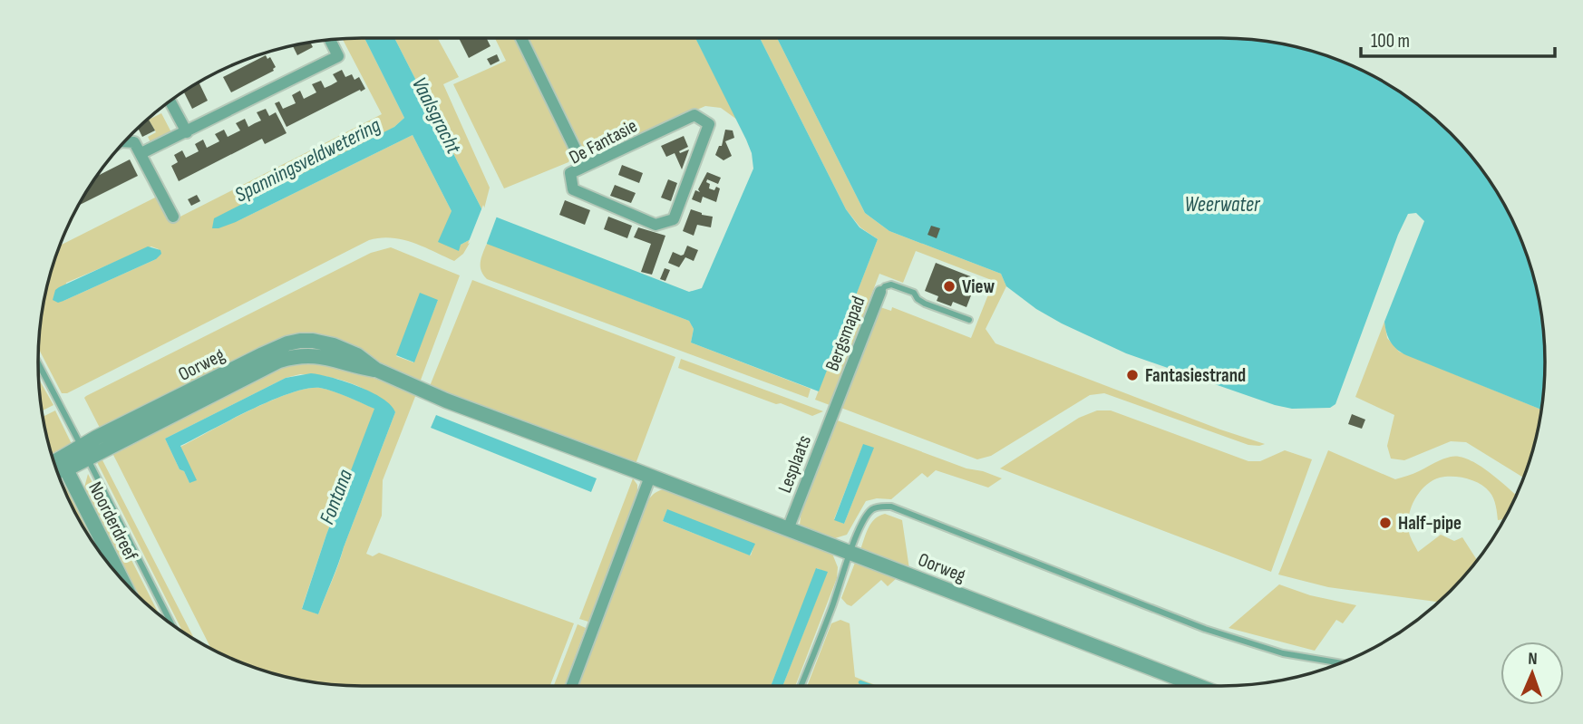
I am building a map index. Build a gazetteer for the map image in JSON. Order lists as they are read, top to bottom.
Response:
{
  "streets": {
    "street": [
      "De Fantasie",
      "Bergsmapad",
      "Oorweg",
      "Lesplaats",
      "Noorderdreef"
    ]
  },
  "crossings": [
    ["Bergsmapad", "Lesplaats"],
    ["Oorweg", "Lesplaats"],
    ["Oorweg", "Noorderdreef"]
  ],
  "water": [
    "Vaalsgracht",
    "Spanningsveldwetering",
    "Weerwater",
    "Fontana"
  ],
  "places": ["View", "Fantasiestrand", "Half-pipe"],
  "scale_bar": "100 m",
  "north": "top"
}
